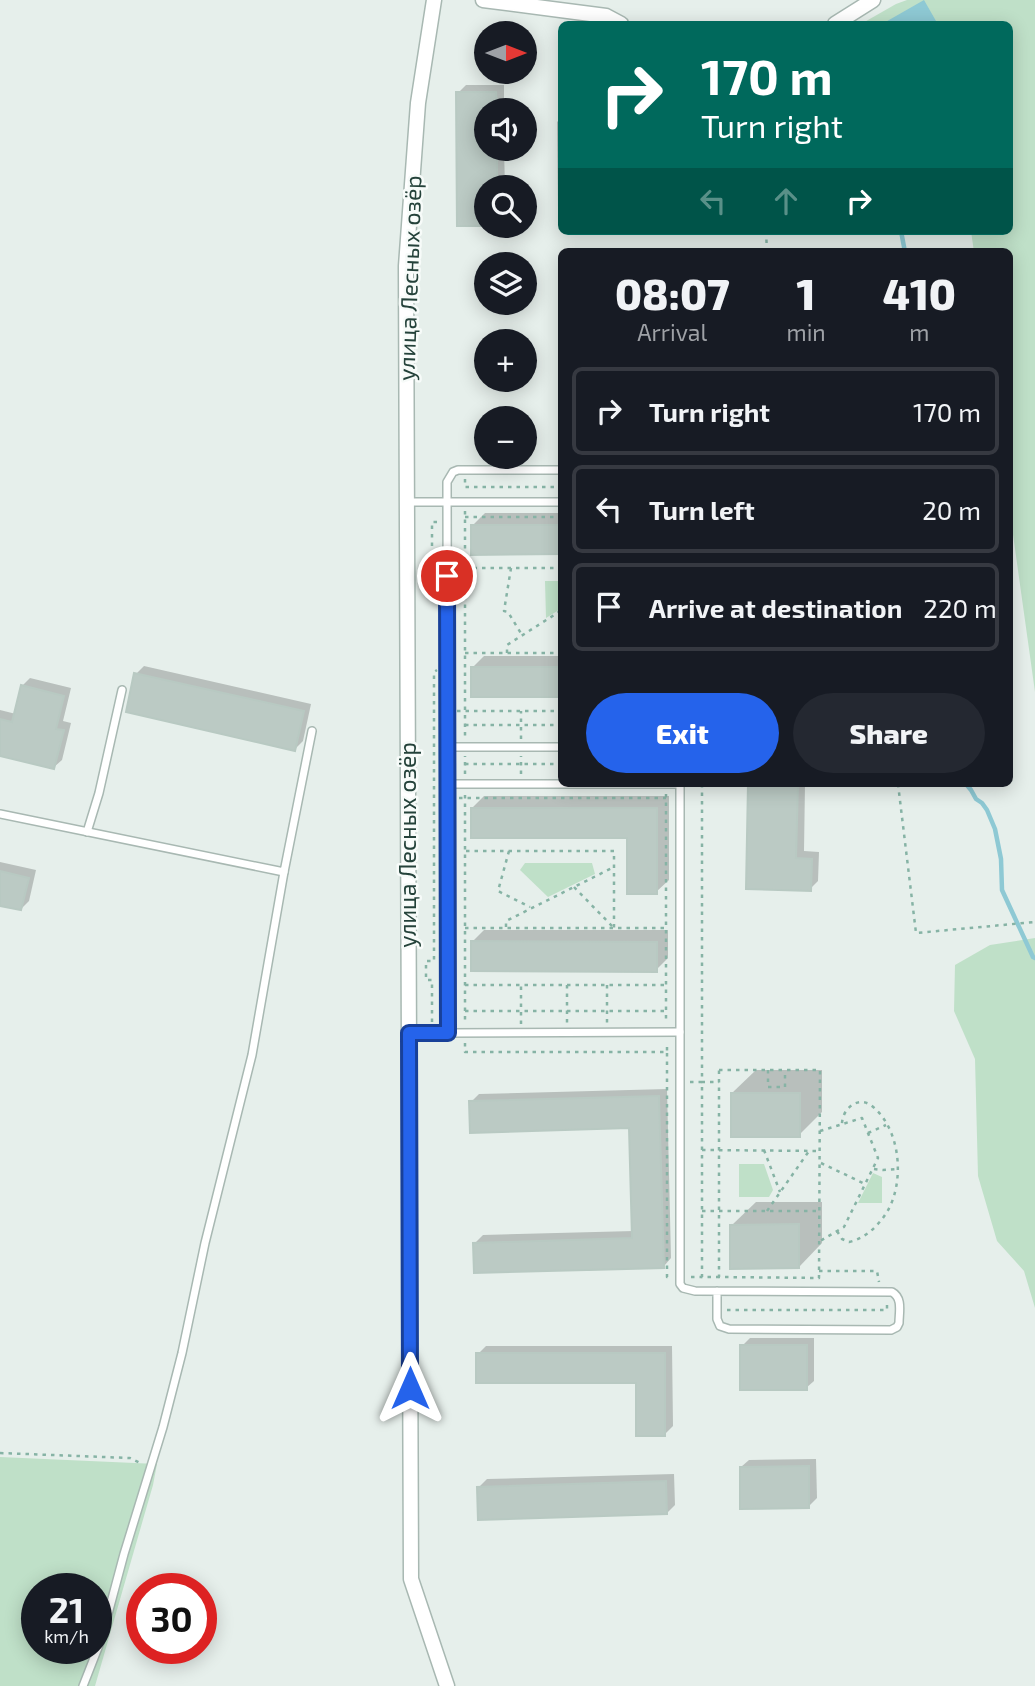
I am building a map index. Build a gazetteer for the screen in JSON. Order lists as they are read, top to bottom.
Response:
{
  "streets": {
    "street": ["улица Лесных озёр"]
  },
  "north": "right",
  "page": {
    "map_buttons": ["+", "−"],
    "turn": ["170 m", "Turn right"],
    "eta": [
      "08:07",
      "Arrival",
      "1",
      "min",
      "410",
      "m"
    ],
    "list": [
      {
        "name": "Turn right",
        "value": "170 m"
      },
      {
        "name": "Turn left",
        "value": "20 m"
      },
      {
        "name": "Arrive at destination",
        "value": "220 m"
      }
    ],
    "buttons": ["Exit", "Share"],
    "speed": "21 km/h",
    "limit": "30"
  }
}
